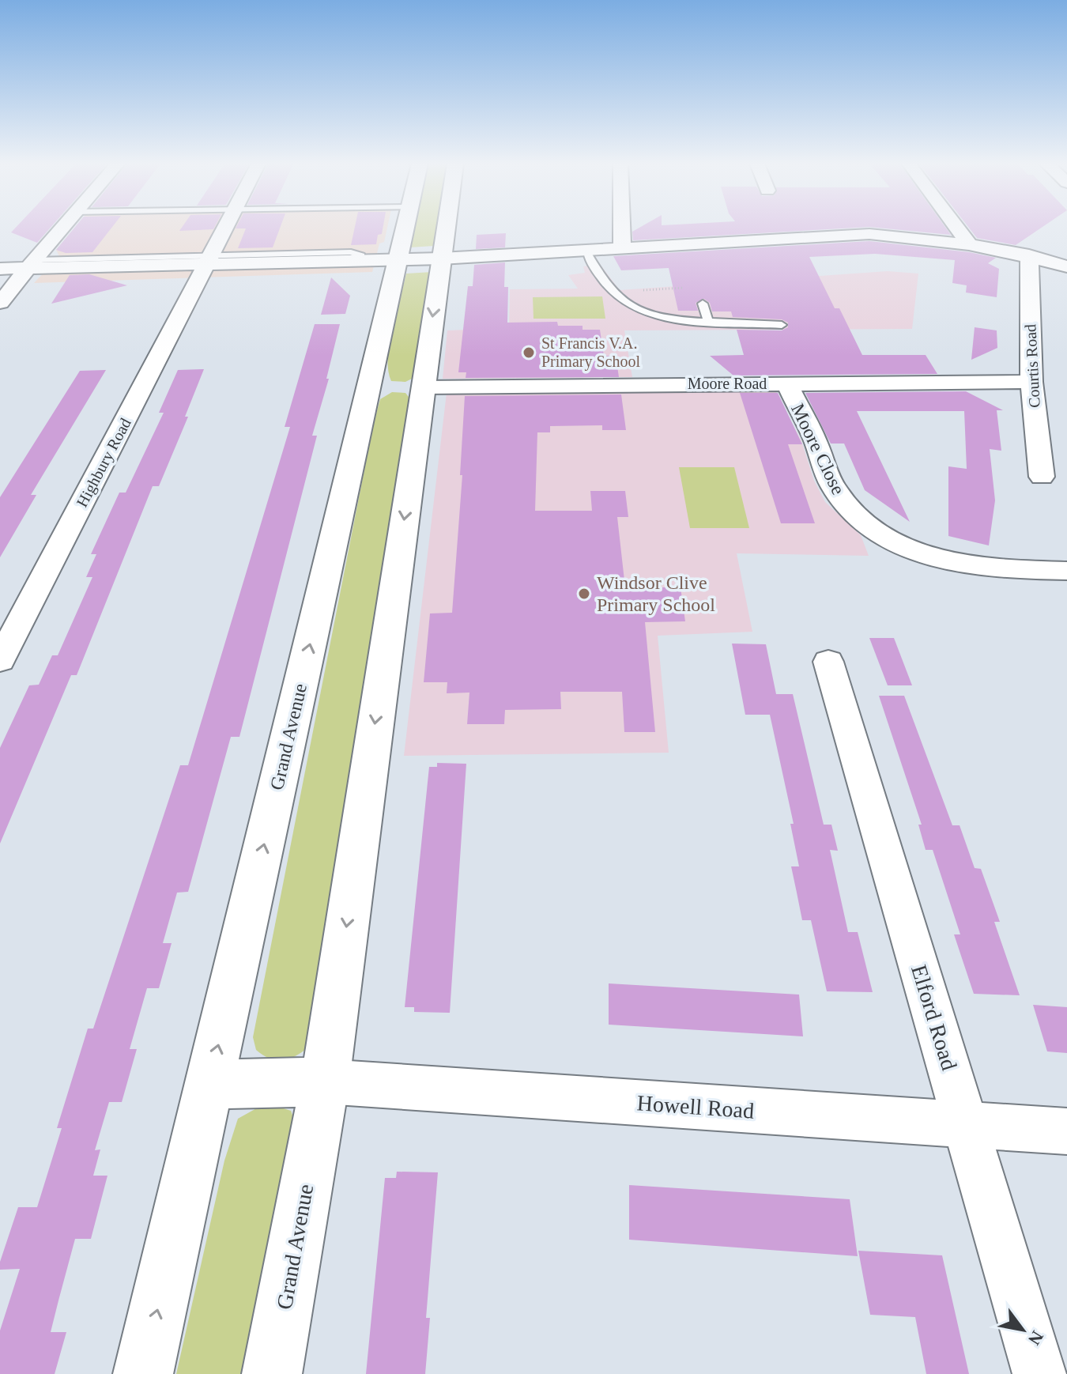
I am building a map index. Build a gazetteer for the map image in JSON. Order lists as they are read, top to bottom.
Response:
{
  "streets": {
    "street": [
      "Courtis Road",
      "Moore Road",
      "Moore Close",
      "Highbury Road",
      "Grand Avenue",
      "Elford Road",
      "Howell Road"
    ]
  },
  "crossings": [
    ["Courtis Road", "Moore Road"],
    ["Moore Road", "Moore Close"],
    ["Moore Road", "Grand Avenue"],
    ["Grand Avenue", "Howell Road"],
    ["Elford Road", "Howell Road"]
  ],
  "places": ["St Francis V.A. Primary School", "Windsor Clive Primary School"],
  "north": "bottom right"
}
